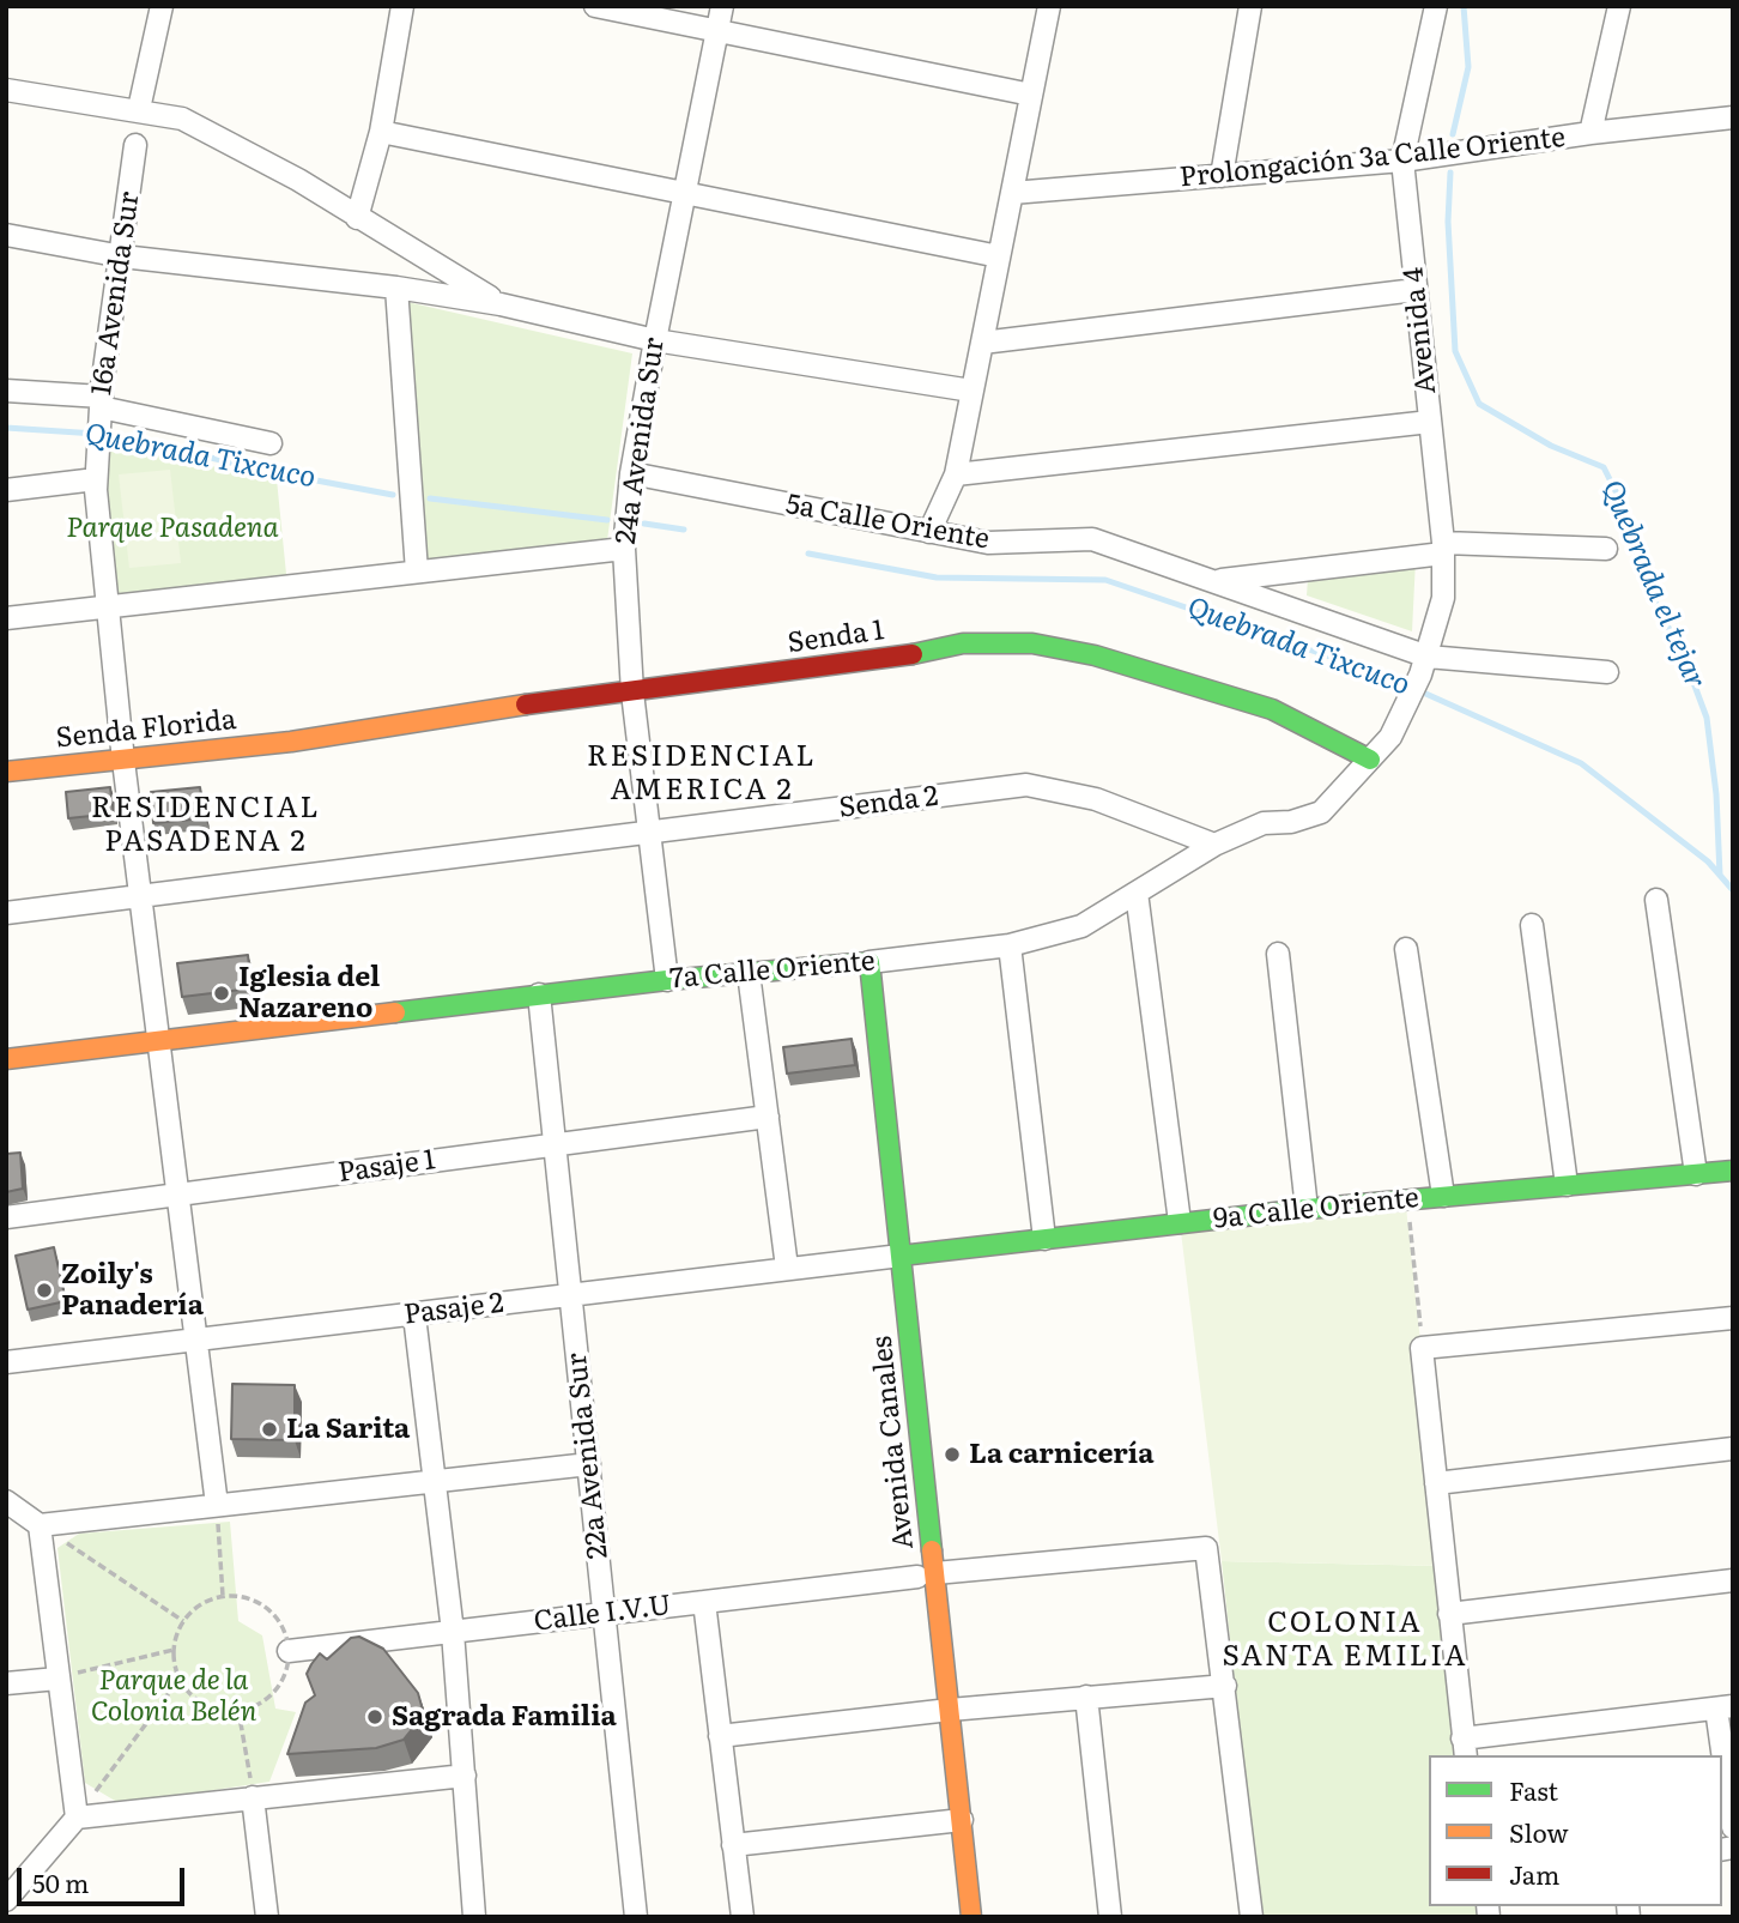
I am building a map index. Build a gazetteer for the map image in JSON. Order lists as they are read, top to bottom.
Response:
{
  "streets": {
    "street": [
      "Prolongación 3a Calle Oriente",
      "16a Avenida Sur",
      "Avenida 4",
      "24a Avenida Sur",
      "5a Calle Oriente",
      "Senda 1",
      "Senda Florida",
      "Senda 2",
      "7a Calle Oriente",
      "Pasaje 1",
      "9a Calle Oriente",
      "Pasaje 2",
      "Avenida Canales",
      "22a Avenida Sur",
      "Calle I.V.U"
    ]
  },
  "crossings": [
    ["Prolongación 3a Calle Oriente", "Avenida 4"],
    ["16a Avenida Sur", "Senda Florida"],
    ["16a Avenida Sur", "Senda 2"],
    ["16a Avenida Sur", "7a Calle Oriente"],
    ["16a Avenida Sur", "Pasaje 1"],
    ["16a Avenida Sur", "Pasaje 2"],
    ["Avenida 4", "5a Calle Oriente"],
    ["Avenida 4", "7a Calle Oriente"],
    ["24a Avenida Sur", "5a Calle Oriente"],
    ["24a Avenida Sur", "Senda 1"],
    ["24a Avenida Sur", "Senda 2"],
    ["24a Avenida Sur", "7a Calle Oriente"],
    ["5a Calle Oriente", "7a Calle Oriente"],
    ["Senda 1", "Senda Florida"],
    ["Senda 1", "7a Calle Oriente"],
    ["Senda 2", "7a Calle Oriente"],
    ["7a Calle Oriente", "Avenida Canales"],
    ["7a Calle Oriente", "22a Avenida Sur"],
    ["Pasaje 1", "22a Avenida Sur"],
    ["9a Calle Oriente", "Pasaje 2"],
    ["9a Calle Oriente", "Avenida Canales"],
    ["Pasaje 2", "Avenida Canales"],
    ["Pasaje 2", "22a Avenida Sur"],
    ["Avenida Canales", "Calle I.V.U"],
    ["22a Avenida Sur", "Calle I.V.U"]
  ],
  "districts": ["RESIDENCIAL AMERICA 2", "RESIDENCIAL PASADENA 2", "COLONIA SANTA EMILIA"],
  "water": ["Quebrada Tixcuco", "Quebrada el tejar"],
  "parks": ["Parque Pasadena", "Parque de la Colonia Belén"],
  "places": [
    "Iglesia del Nazareno",
    "Zoily's Panadería",
    "La Sarita",
    "La carnicería",
    "Sagrada Familia"
  ],
  "legend": ["Fast", "Slow", "Jam"],
  "scale_bar": "50 m"
}
